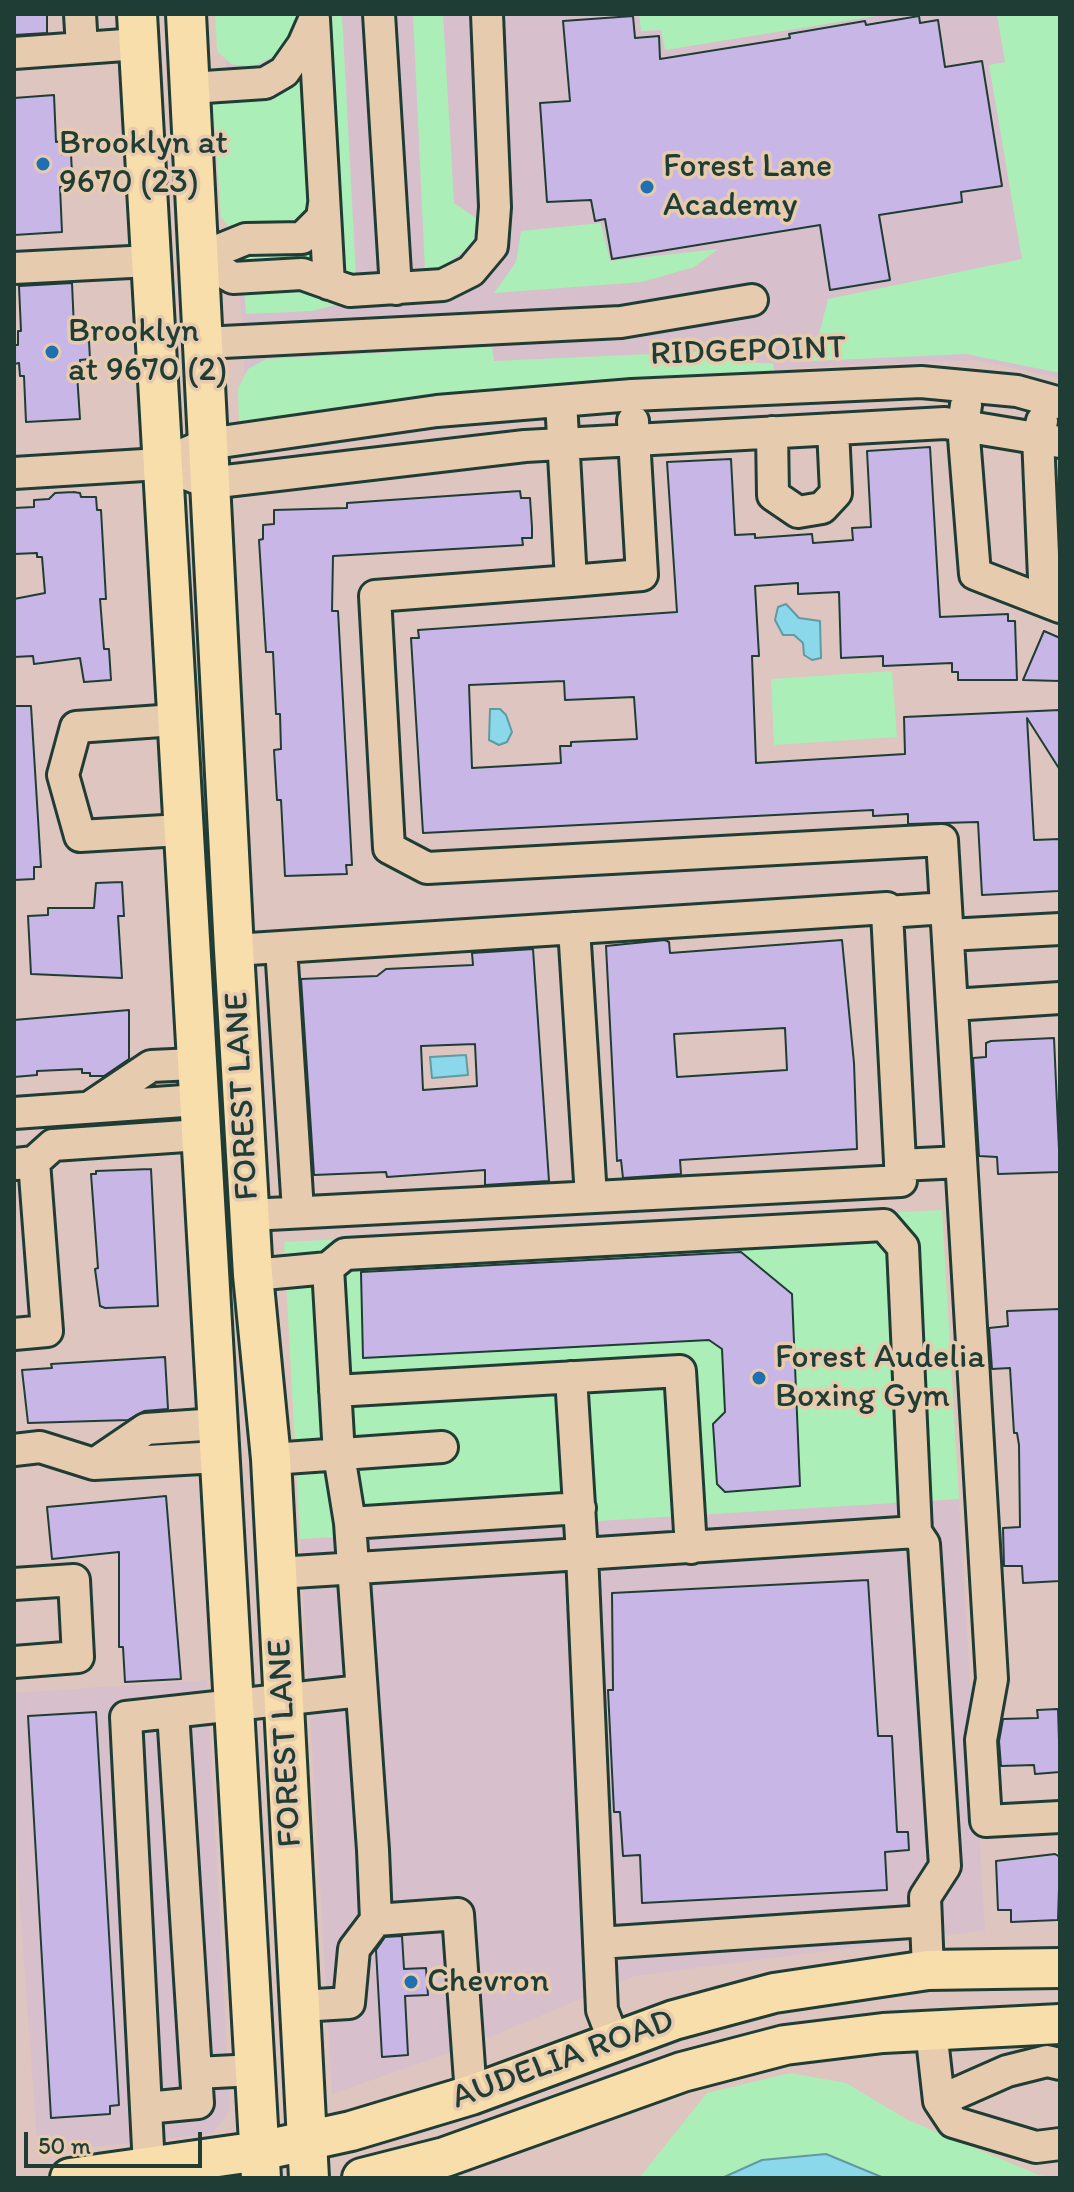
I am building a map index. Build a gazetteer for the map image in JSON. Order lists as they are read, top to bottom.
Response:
{
  "streets": {
    "main road": ["FOREST LANE", "AUDELIA ROAD"],
    "street": ["RIDGEPOINT"]
  },
  "crossings": [
    ["RIDGEPOINT", "FOREST LANE"],
    ["FOREST LANE", "AUDELIA ROAD"]
  ],
  "places": [
    "Brooklyn at 9670 (23)",
    "Forest Lane Academy",
    "Brooklyn at 9670 (2)",
    "Forest Audelia Boxing Gym",
    "Chevron"
  ],
  "scale_bar": "50 m"
}
